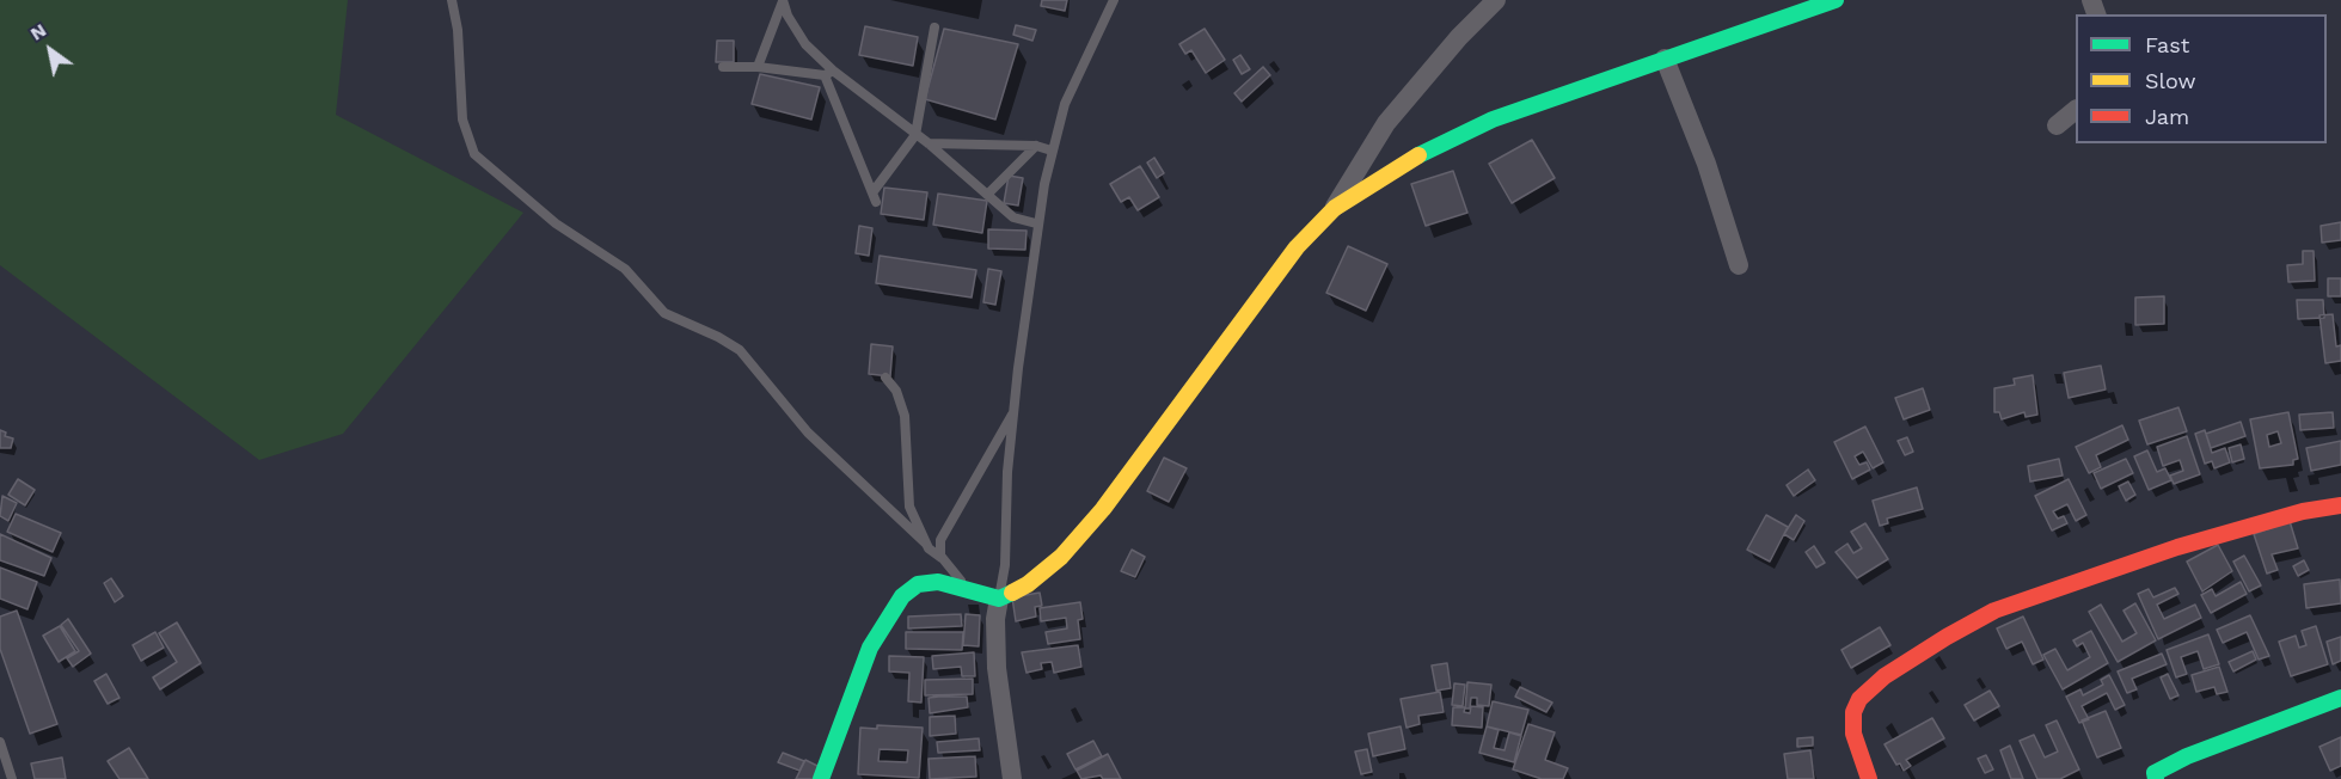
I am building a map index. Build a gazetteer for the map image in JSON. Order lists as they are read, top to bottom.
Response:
{
  "legend": ["Fast", "Slow", "Jam"],
  "north": "top left"
}
